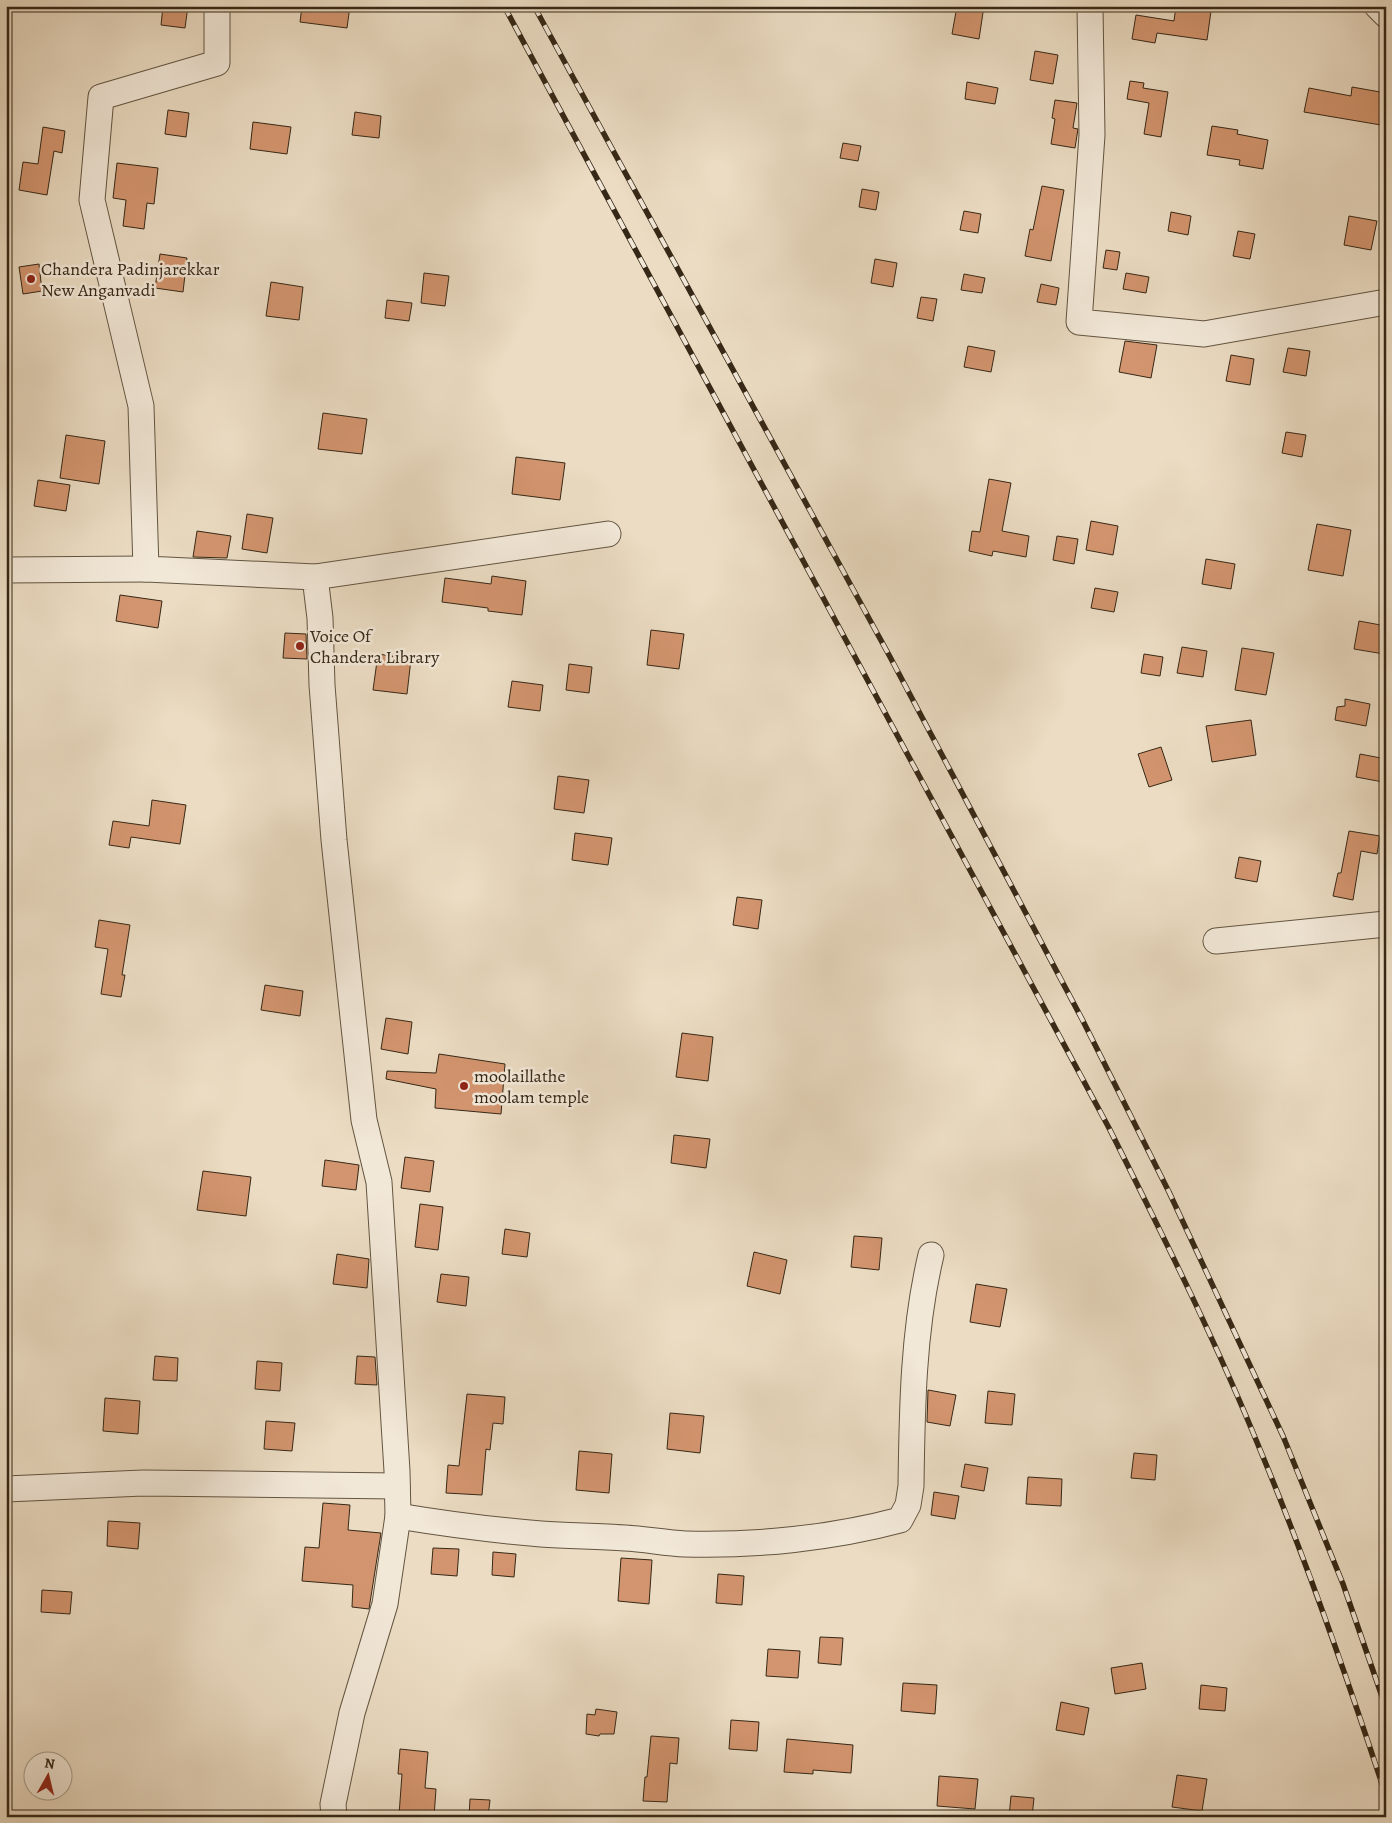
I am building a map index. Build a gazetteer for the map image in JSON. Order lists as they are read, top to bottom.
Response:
{
  "places": ["Chandera Padinjarekkar New Anganvadi", "Voice Of Chandera Library", "moolaillathe moolam temple"],
  "north": "top"
}
